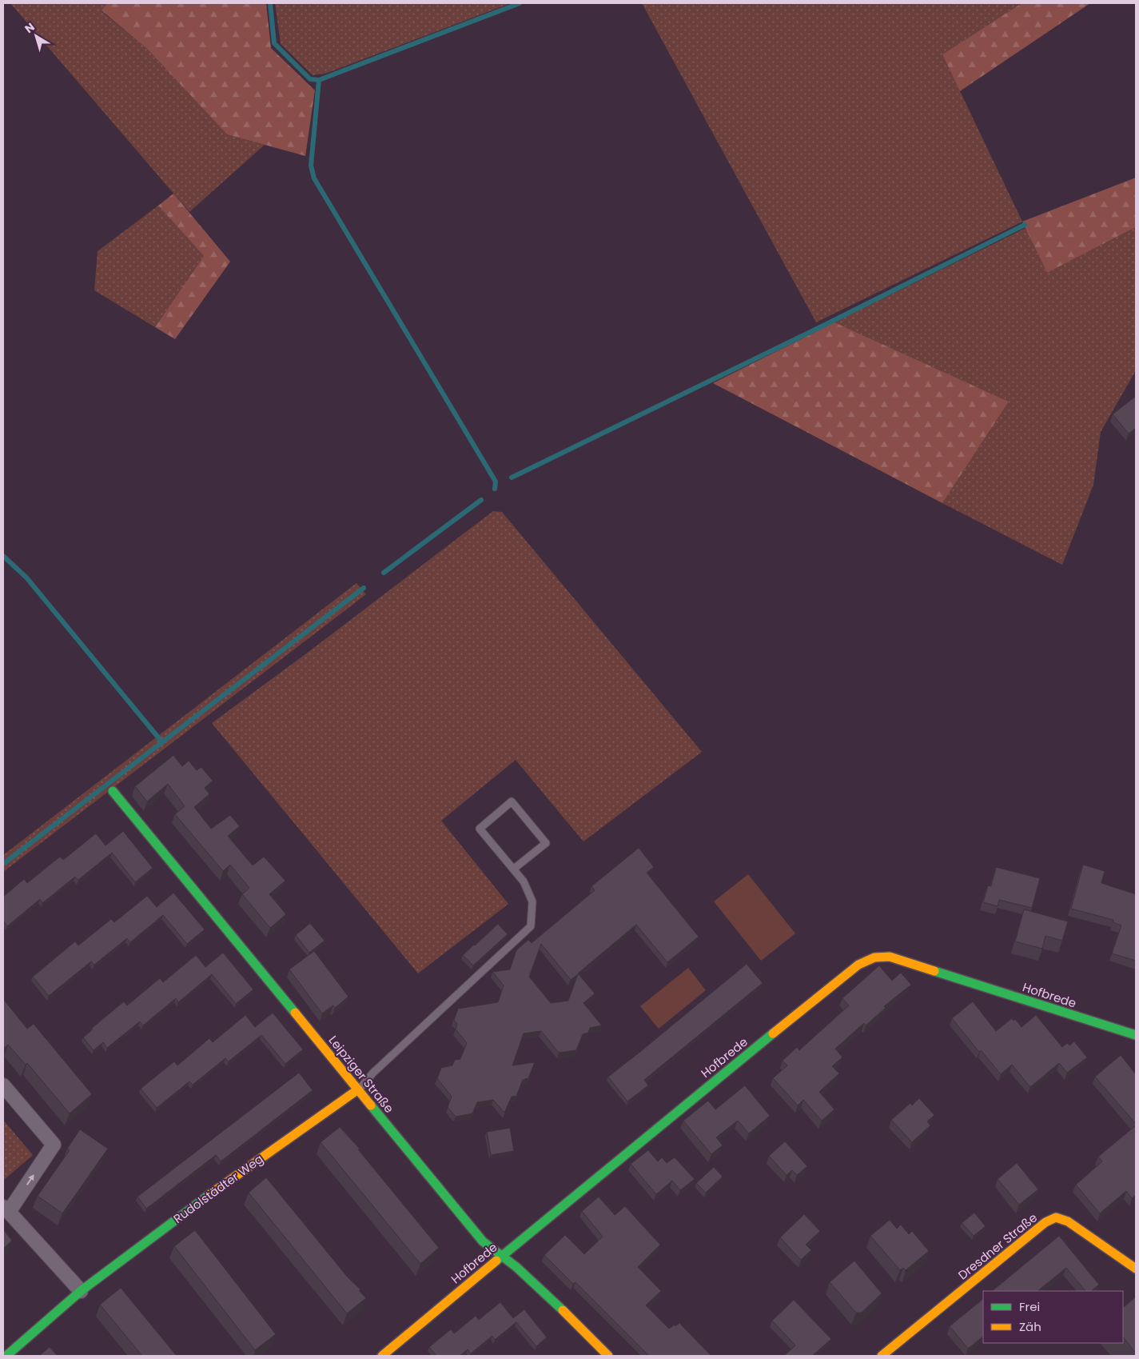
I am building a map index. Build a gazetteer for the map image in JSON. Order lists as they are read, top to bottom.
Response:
{
  "streets": {
    "street": [
      "Hofbrede",
      "Leipziger Straße",
      "Rudolstädter Weg",
      "Dresdner Straße"
    ]
  },
  "crossings": [
    ["Hofbrede", "Leipziger Straße"],
    ["Leipziger Straße", "Rudolstädter Weg"]
  ],
  "legend": ["Frei", "Zäh"],
  "north": "top left"
}
